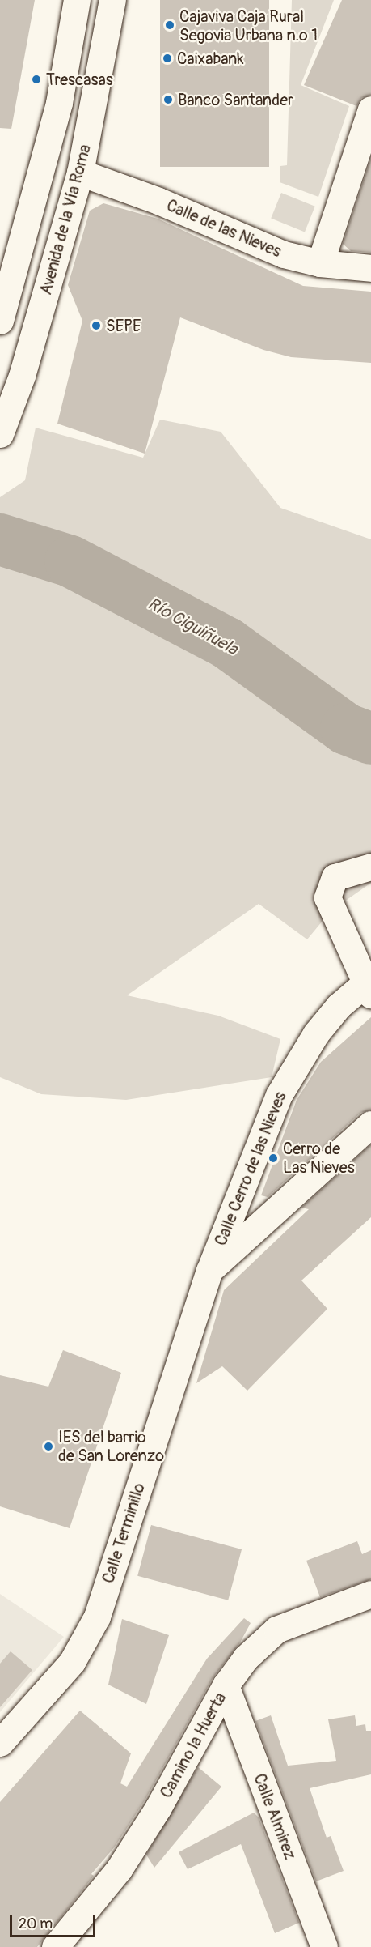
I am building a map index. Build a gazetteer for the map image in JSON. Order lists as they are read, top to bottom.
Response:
{
  "streets": {
    "street": [
      "Avenida de la Vía Roma",
      "Calle de las Nieves",
      "Calle Cerro de las Nieves",
      "Calle Terminillo",
      "Camino la Huerta",
      "Calle Almirez"
    ]
  },
  "crossings": [
    ["Avenida de la Vía Roma", "Calle de las Nieves"],
    ["Calle Cerro de las Nieves", "Calle Terminillo"],
    ["Camino la Huerta", "Calle Almirez"]
  ],
  "water": ["Río Ciguiñuela"],
  "places": [
    "Cajaviva Caja Rural Segovia Urbana n.º 1",
    "Caixabank",
    "Trescasas",
    "Banco Santander",
    "SEPE",
    "Cerro de Las Nieves",
    "IES del barrio de San Lorenzo"
  ],
  "scale_bar": "20 m"
}
